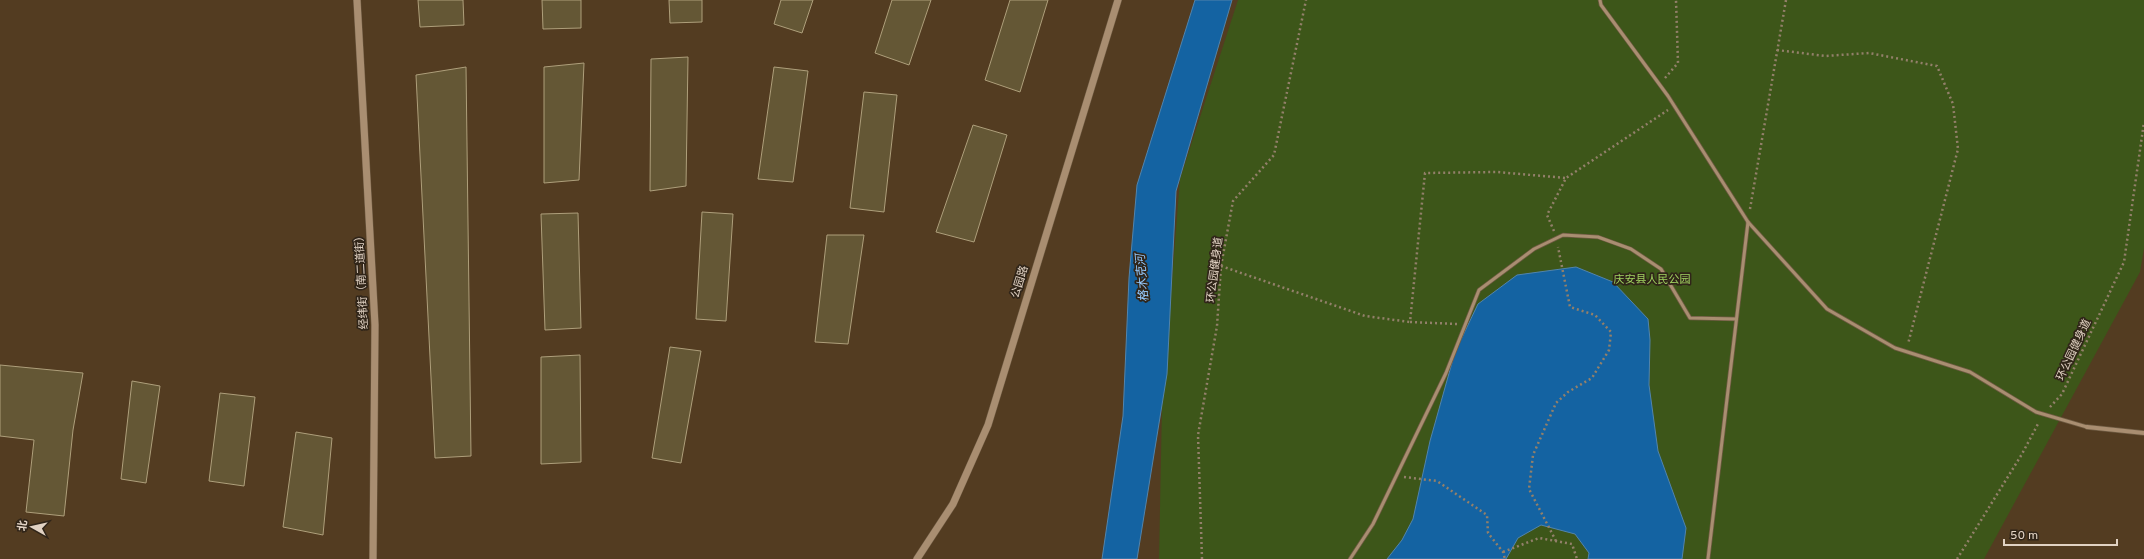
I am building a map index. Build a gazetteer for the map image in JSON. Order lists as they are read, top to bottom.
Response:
{
  "streets": {
    "street": ["经纬街（南二道街）", "公园路"],
    "path": ["环公园健身道"]
  },
  "water": ["格木克河"],
  "parks": ["庆安县人民公园"],
  "scale_bar": "50 m",
  "north": "left"
}
